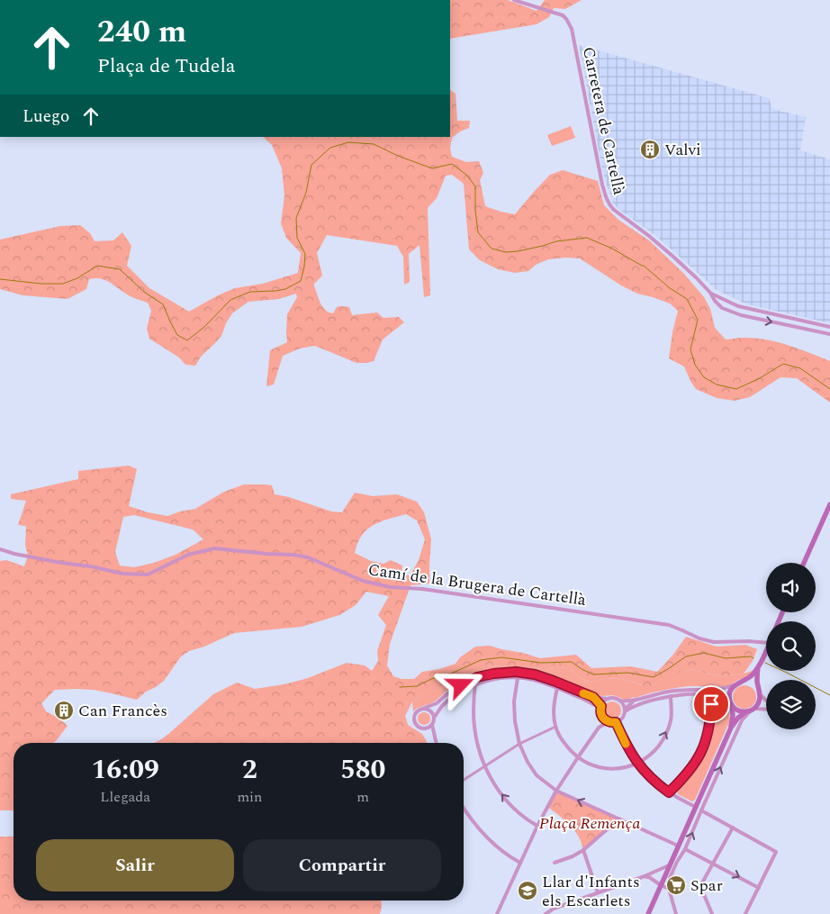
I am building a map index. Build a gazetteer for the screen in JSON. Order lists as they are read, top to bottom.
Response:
{
  "streets": {
    "street": ["Carretera de Cartellà", "Camí de la Brugera de Cartellà"]
  },
  "parks": ["Plaça Remença"],
  "places": {
    "building": ["Valvi", "Can Francès"],
    "supermarket": ["Spar"],
    "school or university": ["Llar d'Infants els Escarlets"]
  },
  "page": {
    "turn": ["240 m", "Plaça de Tudela"],
    "then": "Luego",
    "eta": [
      "16:09",
      "Llegada",
      "2",
      "min",
      "580",
      "m"
    ],
    "buttons": ["Salir", "Compartir"]
  }
}
